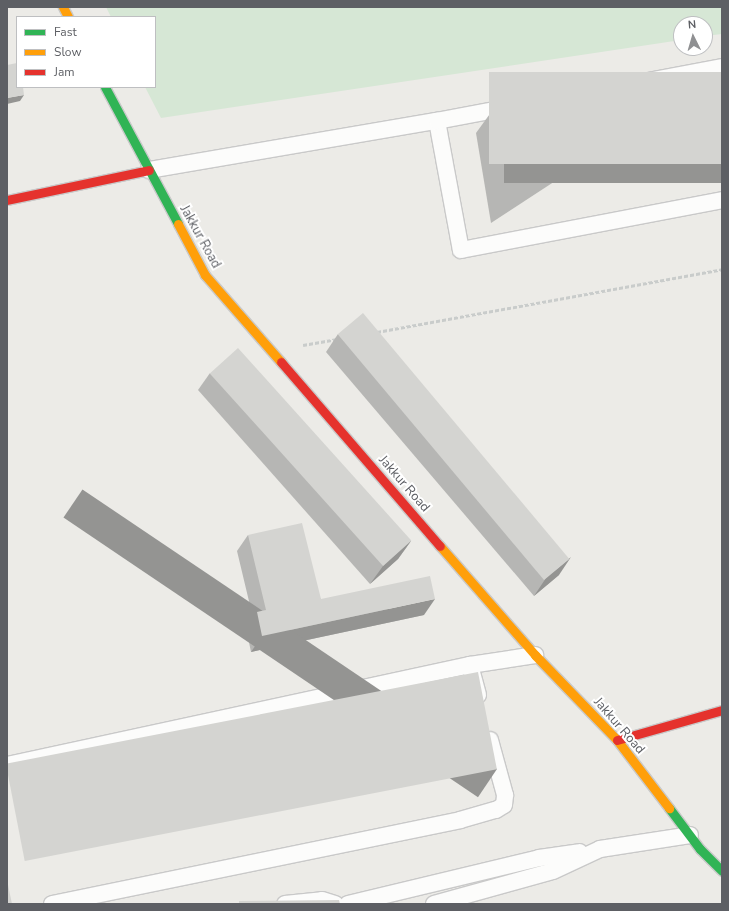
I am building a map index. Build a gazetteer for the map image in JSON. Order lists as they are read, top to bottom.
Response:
{
  "streets": {
    "street": ["Jakkur Road"]
  },
  "legend": ["Fast", "Slow", "Jam"],
  "north": "top"
}
